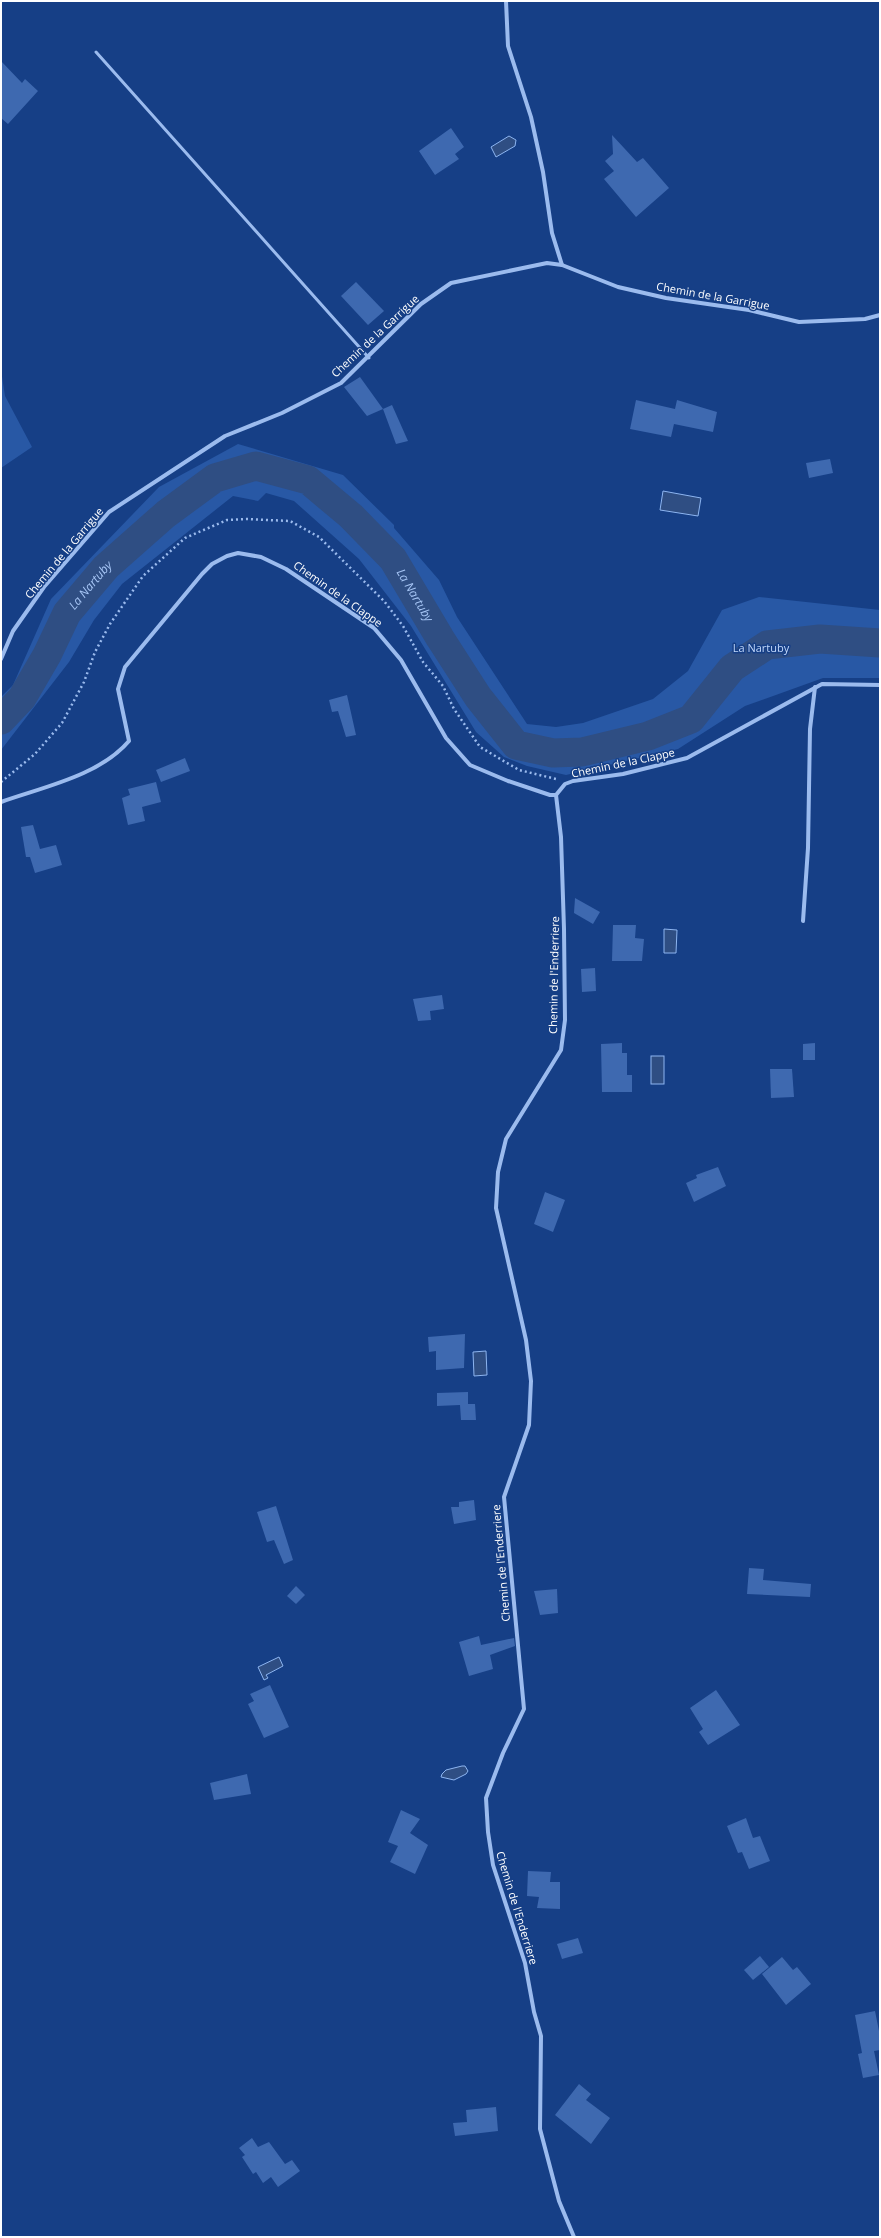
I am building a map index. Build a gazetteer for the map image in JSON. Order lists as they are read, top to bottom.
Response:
{
  "streets": {
    "street": ["Chemin de la Garrigue", "Chemin de la Clappe", "Chemin de l'Enderriere"]
  },
  "crossings": [
    ["Chemin de la Clappe", "Chemin de l'Enderriere"]
  ],
  "water": ["La Nartuby"],
  "parks": ["La Nartuby"]
}
